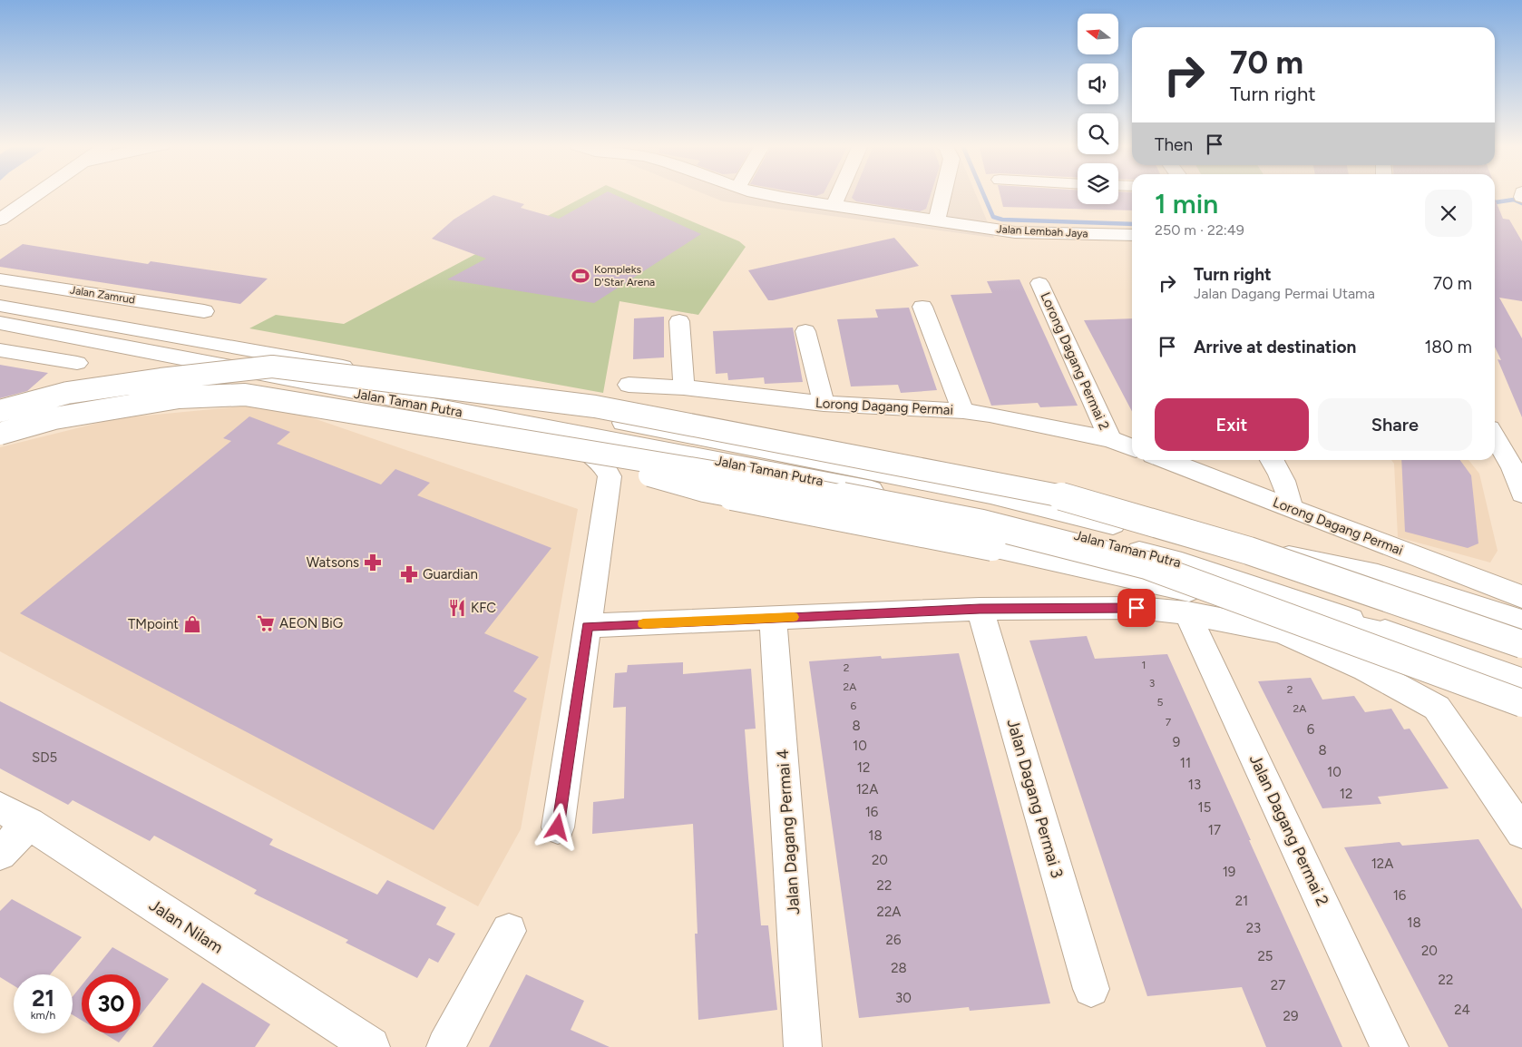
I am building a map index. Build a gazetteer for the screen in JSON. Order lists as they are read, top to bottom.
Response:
{
  "streets": {
    "main road": [
      "Jalan Lembah Jaya",
      "Jalan Zamrud",
      "Lorong Dagang Permai 2",
      "Jalan Taman Putra",
      "Lorong Dagang Permai",
      "Jalan Dagang Permai 3",
      "Jalan Dagang Permai 2",
      "Jalan Dagang Permai 4",
      "Jalan Nilam"
    ]
  },
  "crossings": [
    ["Lorong Dagang Permai 2", "Lorong Dagang Permai"]
  ],
  "places": {
    "sports": ["Kompleks D'Star Arena"],
    "pharmacy": ["Watsons", "Guardian"],
    "restaurant": ["KFC"],
    "supermarket": ["AEON BiG"],
    "shop": ["TMpoint"]
  },
  "house_numbers": [
    "1",
    "2",
    "3",
    "2A",
    "2",
    "5",
    "6",
    "2A",
    "7",
    "8",
    "6",
    "9",
    "10",
    "8",
    "SD5",
    "11",
    "12",
    "10",
    "13",
    "12A",
    "12",
    "15",
    "16",
    "17",
    "18",
    "20",
    "12A",
    "19",
    "22",
    "16",
    "21",
    "22A",
    "18",
    "23",
    "26",
    "20",
    "25",
    "28",
    "22",
    "27",
    "30",
    "24",
    "29"
  ],
  "north": "left",
  "page": {
    "turn": ["70 m", "Turn right"],
    "then": "Then",
    "heading": ["1 min", "250 m · 22:49"],
    "list": [
      {
        "name": "Turn right",
        "note": "Jalan Dagang Permai Utama",
        "value": "70 m"
      },
      {
        "name": "Arrive at destination",
        "value": "180 m"
      }
    ],
    "buttons": ["Exit", "Share"],
    "speed": "21 km/h",
    "limit": "30"
  }
}
